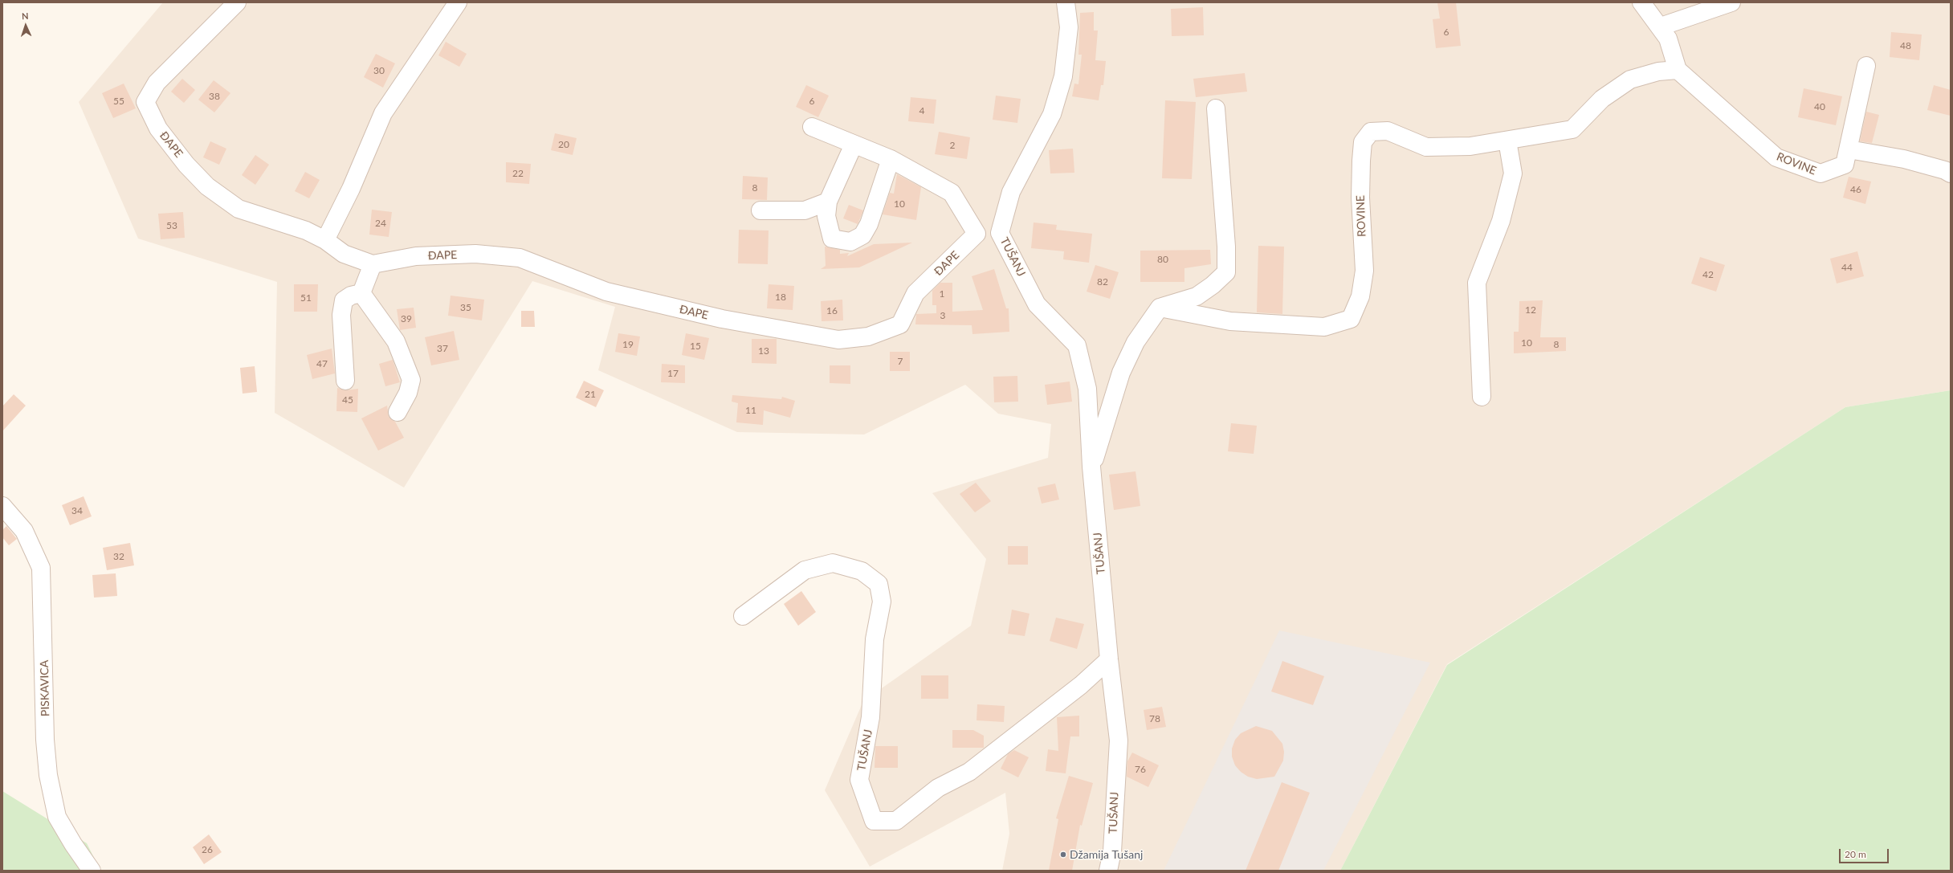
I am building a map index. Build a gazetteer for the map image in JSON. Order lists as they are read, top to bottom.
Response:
{
  "streets": {
    "street": [
      "ĐAPE",
      "ROVINE",
      "TUŠANJ",
      "PISKAVICA"
    ]
  },
  "crossings": [
    ["ROVINE", "TUŠANJ"]
  ],
  "places": ["Džamija Tušanj"],
  "house_numbers": [
    "6",
    "48",
    "30",
    "38",
    "55",
    "6",
    "40",
    "4",
    "20",
    "2",
    "22",
    "8",
    "46",
    "10",
    "24",
    "53",
    "80",
    "44",
    "42",
    "82",
    "1",
    "18",
    "51",
    "35",
    "12",
    "16",
    "3",
    "39",
    "10",
    "19",
    "8",
    "15",
    "37",
    "13",
    "7",
    "47",
    "17",
    "21",
    "45",
    "11",
    "34",
    "32",
    "78",
    "76",
    "26"
  ],
  "scale_bar": "20 m",
  "north": "top"
}
